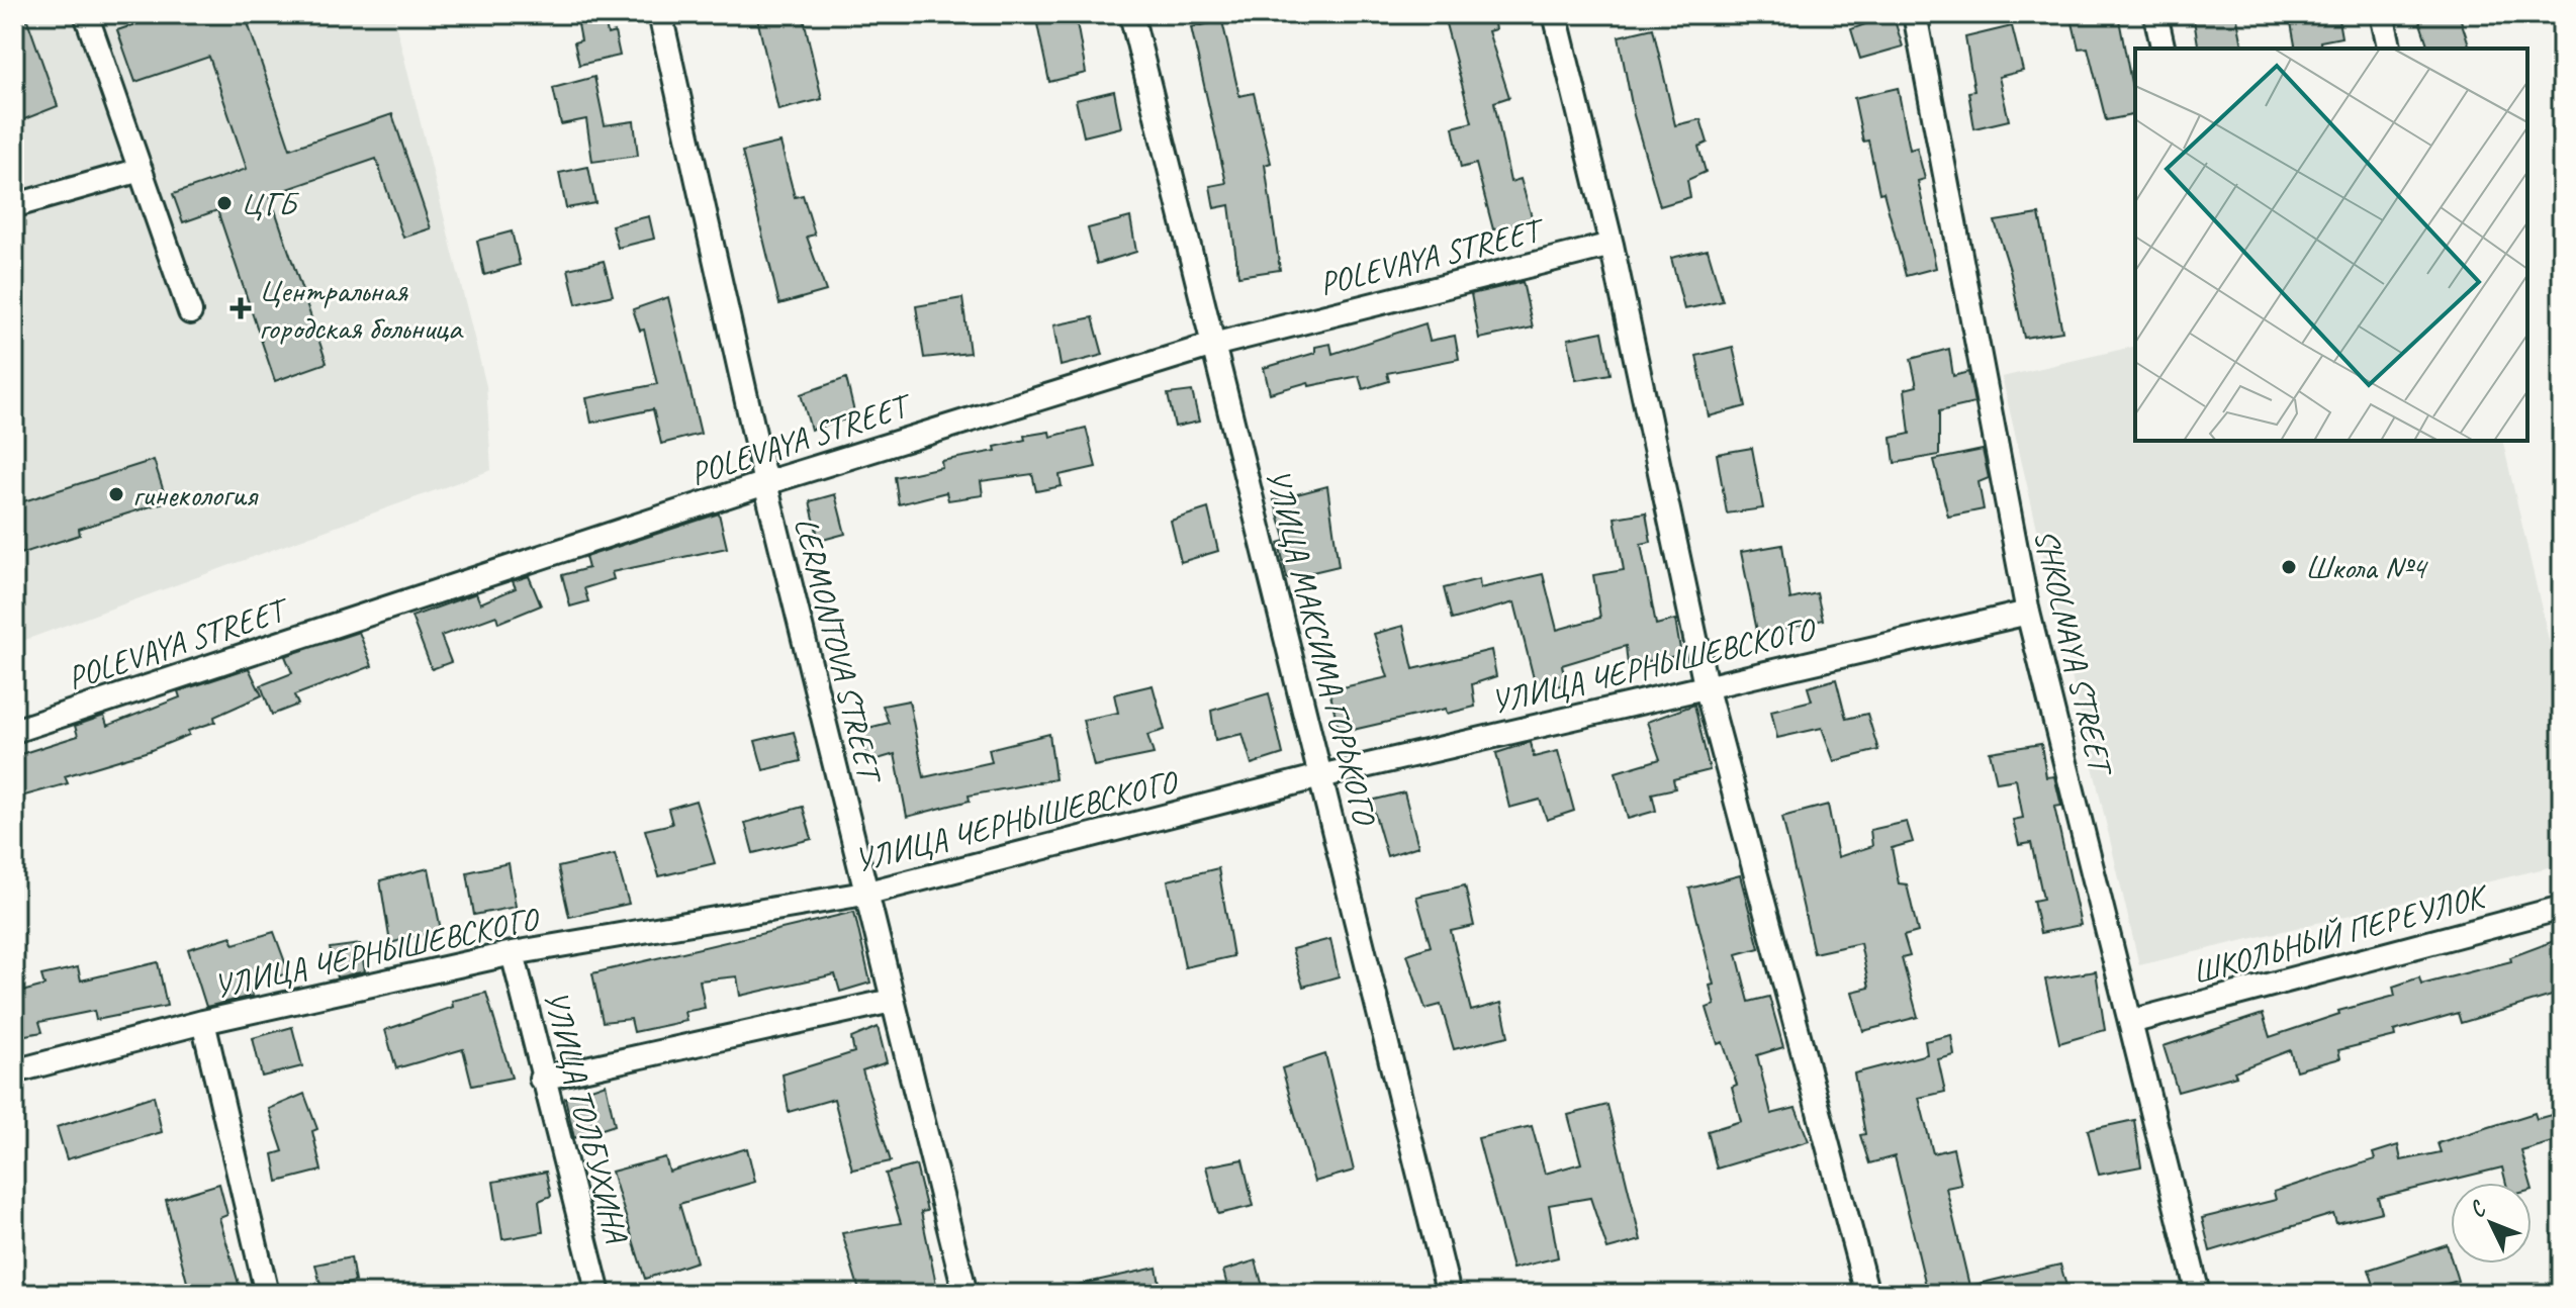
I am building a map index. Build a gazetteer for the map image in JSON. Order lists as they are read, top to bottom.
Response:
{
  "streets": {
    "street": [
      "POLEVAYA STREET",
      "УЛИЦА МАКСИМА ГОРЬКОГО",
      "LERMONTOVA STREET",
      "SHKOLNAYA STREET",
      "УЛИЦА ЧЕРНЫШЕВСКОГО",
      "ШКОЛЬНЫЙ ПЕРЕУЛОК",
      "УЛИЦА ТОЛБУХИНА"
    ]
  },
  "crossings": [
    ["POLEVAYA STREET", "УЛИЦА МАКСИМА ГОРЬКОГО"],
    ["POLEVAYA STREET", "LERMONTOVA STREET"],
    ["УЛИЦА МАКСИМА ГОРЬКОГО", "УЛИЦА ЧЕРНЫШЕВСКОГО"],
    ["LERMONTOVA STREET", "УЛИЦА ЧЕРНЫШЕВСКОГО"],
    ["SHKOLNAYA STREET", "УЛИЦА ЧЕРНЫШЕВСКОГО"],
    ["SHKOLNAYA STREET", "ШКОЛЬНЫЙ ПЕРЕУЛОК"],
    ["УЛИЦА ЧЕРНЫШЕВСКОГО", "УЛИЦА ТОЛБУХИНА"]
  ],
  "places": {
    "other": ["ЦГБ", "гинекология", "Школа №4"],
    "health": ["Центральная городская больница"]
  },
  "north": "top left"
}
